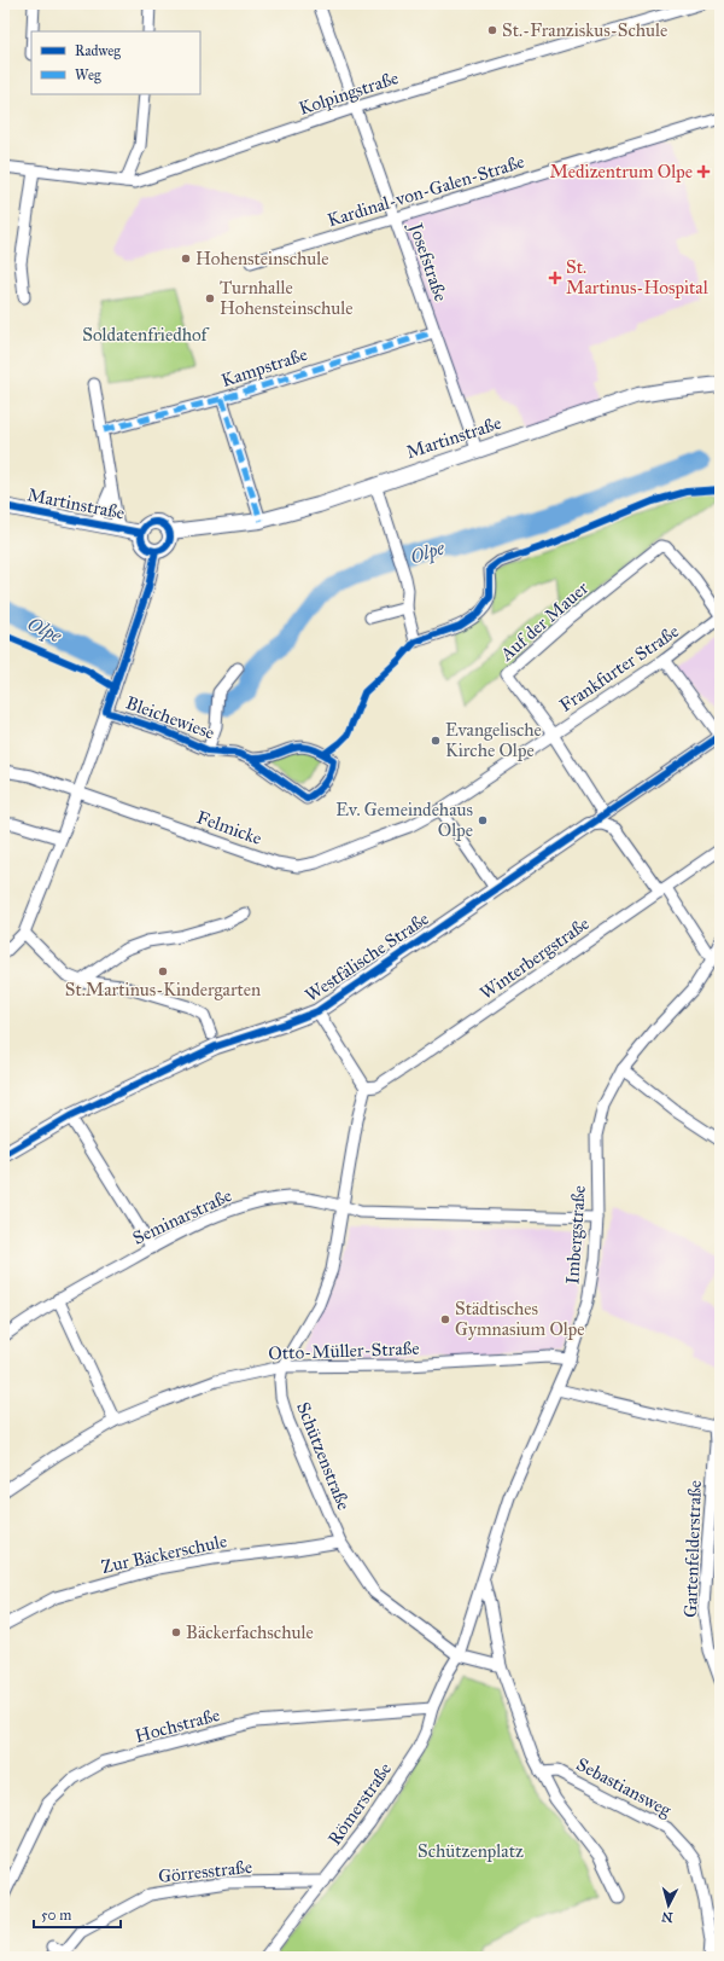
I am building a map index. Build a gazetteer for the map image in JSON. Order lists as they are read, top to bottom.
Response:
{
  "streets": {
    "street": [
      "Kolpingstraße",
      "Kardinal-von-Galen-Straße",
      "Josefstraße",
      "Kampstraße",
      "Martinstraße",
      "Auf der Mauer",
      "Frankfurter Straße",
      "Bleichewiese",
      "Felmicke",
      "Westfälische Straße",
      "Winterbergstraße",
      "Seminarstraße",
      "Imbergstraße",
      "Otto-Müller-Straße",
      "Schützenstraße",
      "Gartenfelderstraße",
      "Zur Bäckerschule",
      "Hochstraße",
      "Sebastiansweg",
      "Römerstraße",
      "Görresstraße"
    ]
  },
  "crossings": [
    ["Kolpingstraße", "Josefstraße"],
    ["Kardinal-von-Galen-Straße", "Josefstraße"],
    ["Josefstraße", "Kampstraße"],
    ["Josefstraße", "Martinstraße"],
    ["Auf der Mauer", "Frankfurter Straße"],
    ["Frankfurter Straße", "Felmicke"],
    ["Winterbergstraße", "Schützenstraße"],
    ["Seminarstraße", "Imbergstraße"],
    ["Seminarstraße", "Schützenstraße"],
    ["Imbergstraße", "Otto-Müller-Straße"],
    ["Imbergstraße", "Schützenstraße"],
    ["Imbergstraße", "Sebastiansweg"],
    ["Imbergstraße", "Römerstraße"],
    ["Otto-Müller-Straße", "Schützenstraße"],
    ["Schützenstraße", "Zur Bäckerschule"],
    ["Schützenstraße", "Römerstraße"],
    ["Hochstraße", "Römerstraße"],
    ["Römerstraße", "Görresstraße"]
  ],
  "water": ["Olpe"],
  "parks": ["Soldatenfriedhof", "Schützenplatz"],
  "places": {
    "other": [
      "St.-Franziskus-Schule",
      "Hohensteinschule",
      "Turnhalle Hohensteinschule",
      "Evangelische Kirche Olpe",
      "Ev. Gemeindehaus Olpe",
      "St.Martinus-Kindergarten",
      "Städtisches Gymnasium Olpe",
      "Bäckerfachschule"
    ],
    "health": ["Medizentrum Olpe", "St. Martinus-Hospital"]
  },
  "legend": ["Radweg", "Weg"],
  "scale_bar": "50 m",
  "north": "bottom"
}
